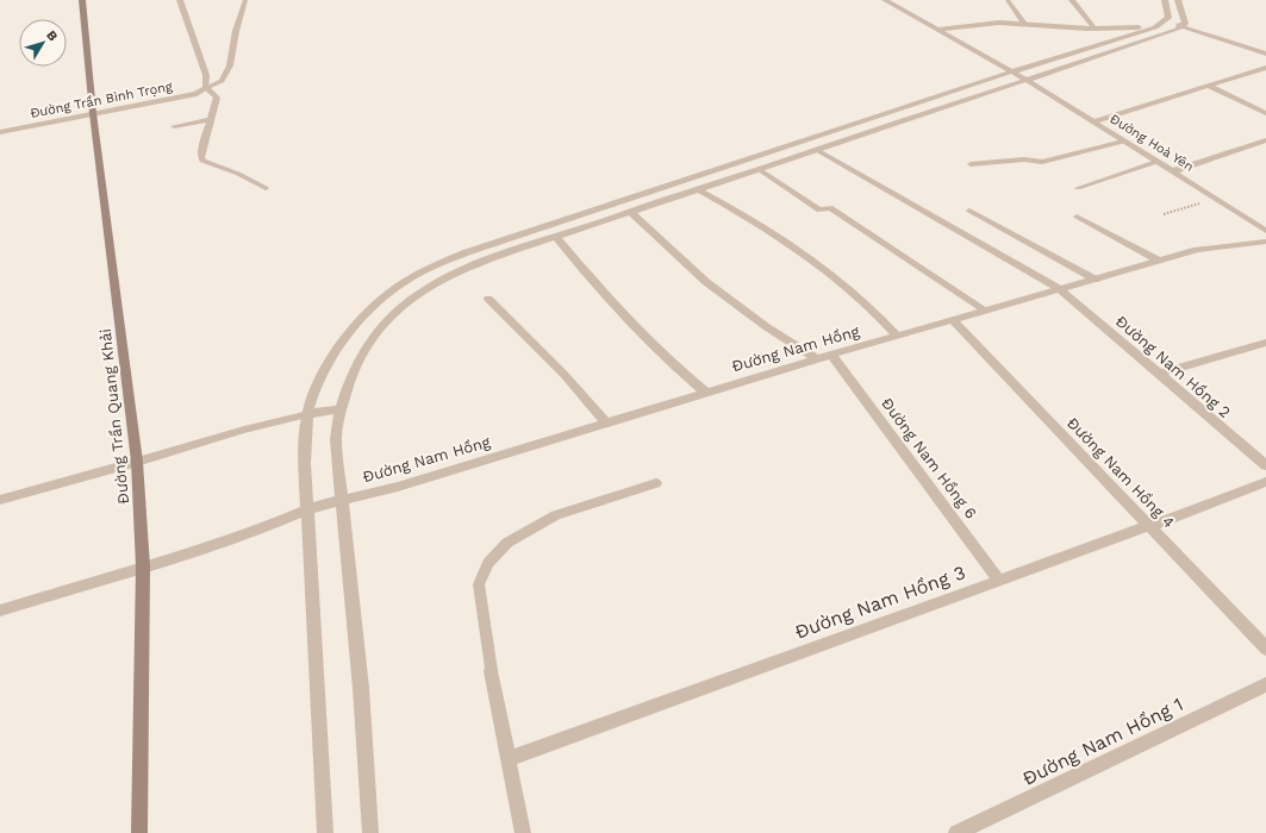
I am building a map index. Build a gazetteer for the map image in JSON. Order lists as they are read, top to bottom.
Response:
{
  "streets": {
    "main road": ["Đường Trần Quang Khải"],
    "street": [
      "Đường Trần Bình Trọng",
      "Đường Hoà Yên",
      "Đường Nam Hồng",
      "Đường Nam Hồng 2",
      "Đường Nam Hồng 6",
      "Đường Nam Hồng 4",
      "Đường Nam Hồng 3",
      "Đường Nam Hồng 1"
    ]
  },
  "crossings": [
    ["Đường Trần Bình Trọng", "Đường Trần Quang Khải"],
    ["Đường Nam Hồng", "Đường Nam Hồng 2"],
    ["Đường Nam Hồng", "Đường Nam Hồng 6"],
    ["Đường Nam Hồng", "Đường Nam Hồng 4"],
    ["Đường Nam Hồng 6", "Đường Nam Hồng 3"],
    ["Đường Nam Hồng 4", "Đường Nam Hồng 3"]
  ],
  "north": "top right"
}
